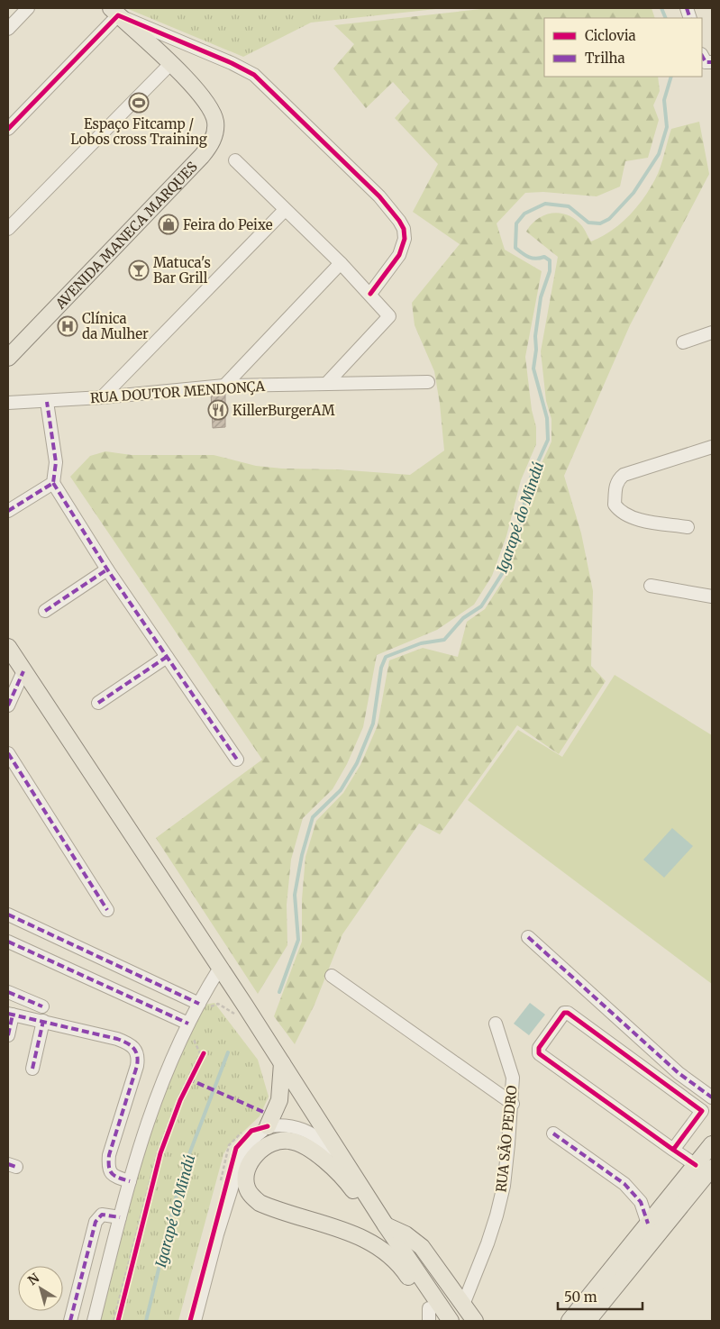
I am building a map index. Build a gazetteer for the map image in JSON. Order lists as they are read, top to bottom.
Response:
{
  "streets": {
    "main road": ["AVENIDA MANECA MARQUES"],
    "street": ["RUA DOUTOR MENDONÇA", "RUA SÃO PEDRO"]
  },
  "water": ["Igarapé do Mindú"],
  "places": {
    "sports": ["Espaço Fitcamp / Lobos cross Training"],
    "shop": ["Feira do Peixe"],
    "bar": ["Matuca's Bar Grill"],
    "hospital": ["Clínica da Mulher"],
    "restaurant": ["KillerBurgerAM"]
  },
  "legend": ["Ciclovia", "Trilha"],
  "scale_bar": "50 m",
  "north": "top left"
}
